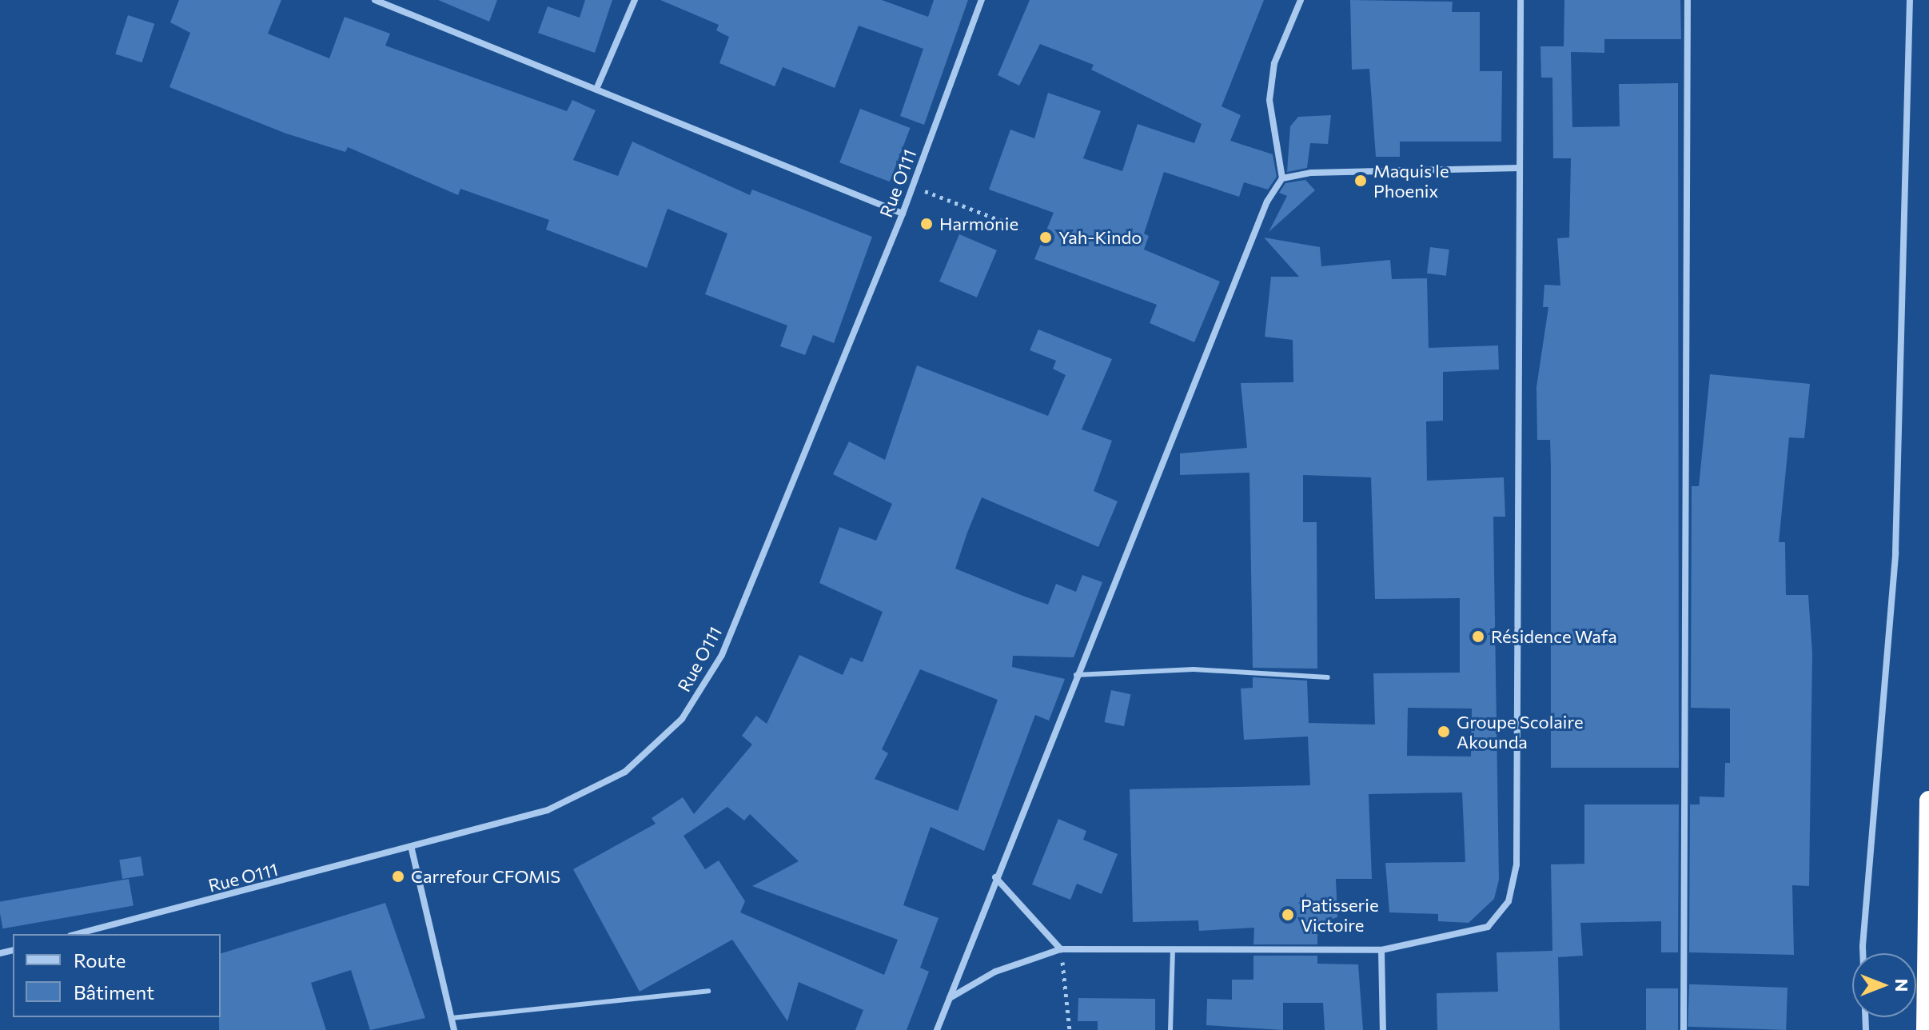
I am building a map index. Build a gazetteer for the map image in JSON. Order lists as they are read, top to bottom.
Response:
{
  "streets": {
    "street": ["Rue O111"]
  },
  "places": [
    "Maquis le Phoenix",
    "Harmonie",
    "Yah-Kindo",
    "Résidence Wafa",
    "Groupe Scolaire Akounda",
    "Carrefour CFOMIS",
    "Patisserie Victoire"
  ],
  "legend": ["Route", "Bâtiment"],
  "north": "right"
}
